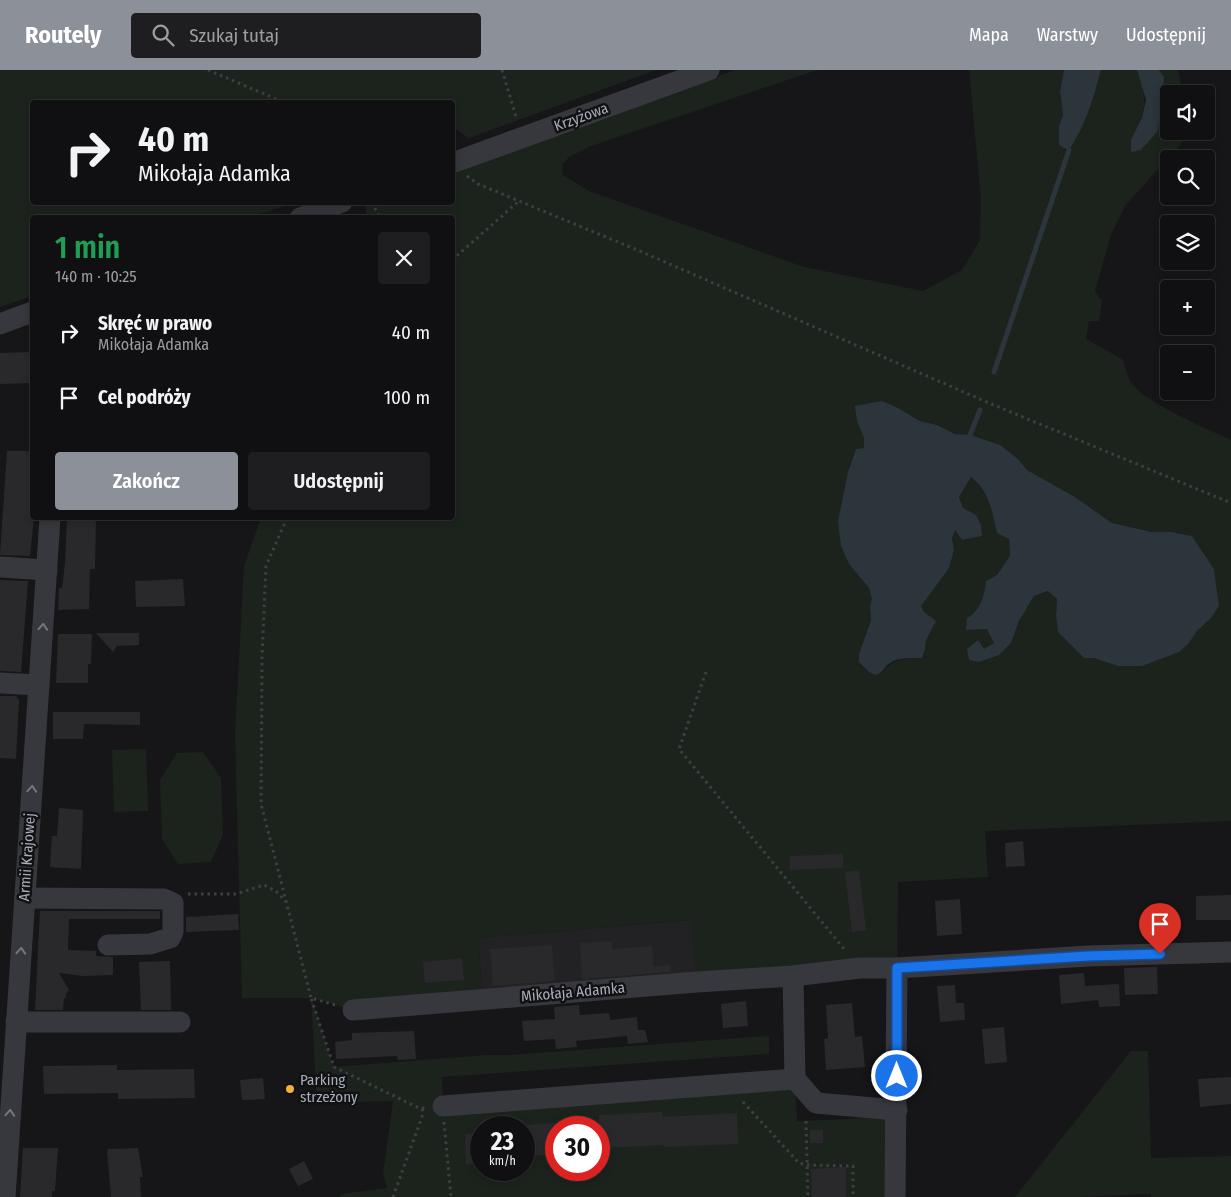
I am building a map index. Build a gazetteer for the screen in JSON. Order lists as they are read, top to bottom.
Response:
{
  "streets": {
    "street": ["Krzyżowa", "Armii Krajowej", "Mikołaja Adamka"]
  },
  "one_way": ["Armii Krajowej"],
  "places": ["Parking strzeżony"],
  "page": {
    "header": "Routely",
    "search": "Szukaj tutaj",
    "nav": ["Mapa", "Warstwy", "Udostępnij"],
    "map_buttons": ["+", "−"],
    "turn": ["40 m", "Mikołaja Adamka"],
    "heading": ["1 min", "140 m · 10:25"],
    "list": [
      {
        "name": "Skręć w prawo",
        "note": "Mikołaja Adamka",
        "value": "40 m"
      },
      {
        "name": "Cel podróży",
        "value": "100 m"
      }
    ],
    "buttons": ["Zakończ", "Udostępnij"],
    "speed": "23 km/h",
    "limit": "30"
  }
}
